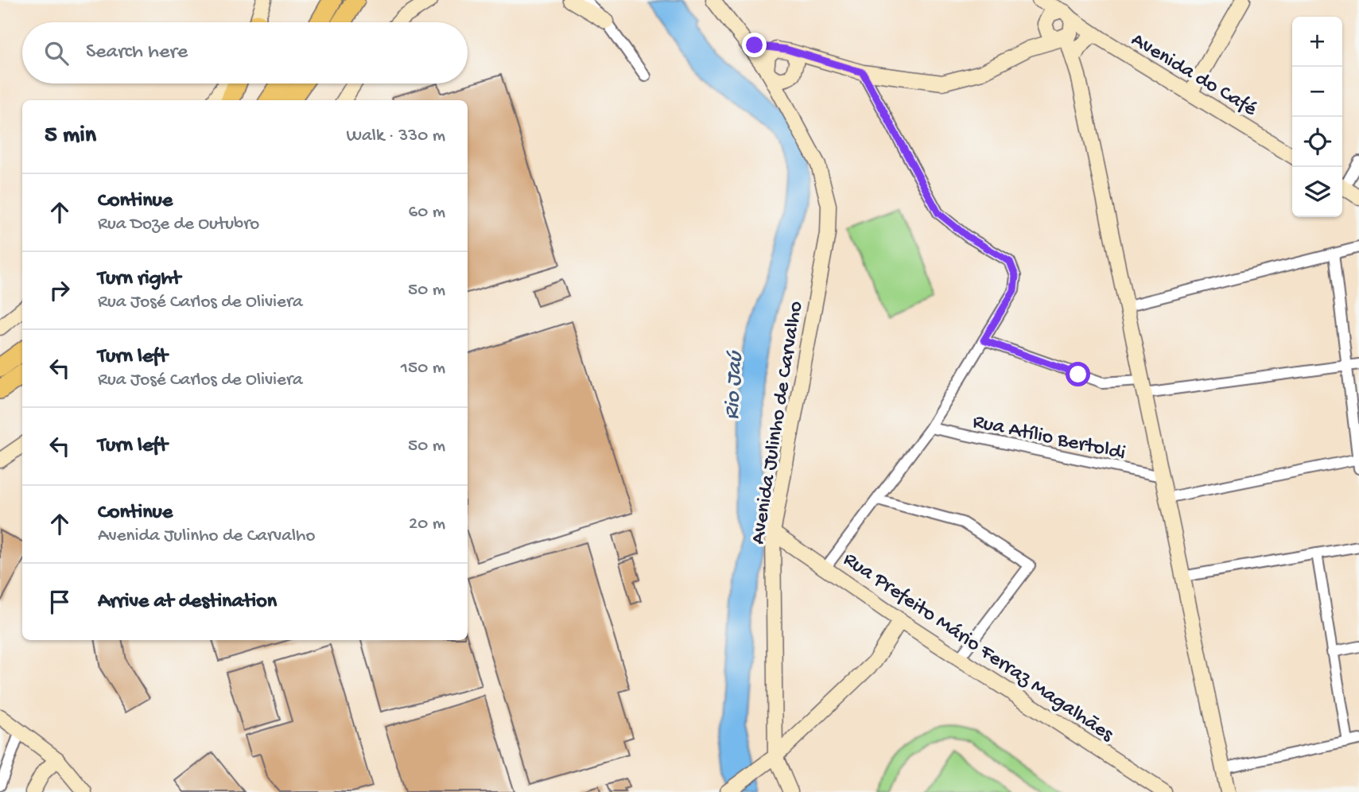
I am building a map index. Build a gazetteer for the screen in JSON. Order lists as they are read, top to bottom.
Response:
{
  "streets": {
    "street": [
      "Avenida do Café",
      "Avenida Julinho de Carvalho",
      "Rua Atílio Bertoldi",
      "Rua Prefeito Mário Ferraz Magalhães"
    ]
  },
  "crossings": [
    ["Avenida Julinho de Carvalho", "Rua Prefeito Mário Ferraz Magalhães"]
  ],
  "water": ["Rio Jaú"],
  "page": {
    "map_buttons": ["+", "−"],
    "search": "Search here",
    "heading": ["5 min", "Walk · 330 m"],
    "list": [
      ["Continue", "Rua Doze de Outubro", "60 m"],
      ["Turn right", "Rua José Carlos de Oliviera", "50 m"],
      ["Turn left", "Rua José Carlos de Oliviera", "150 m"],
      ["Turn left", "50 m"],
      ["Continue", "Avenida Julinho de Carvalho", "20 m"],
      "Arrive at destination"
    ]
  }
}
